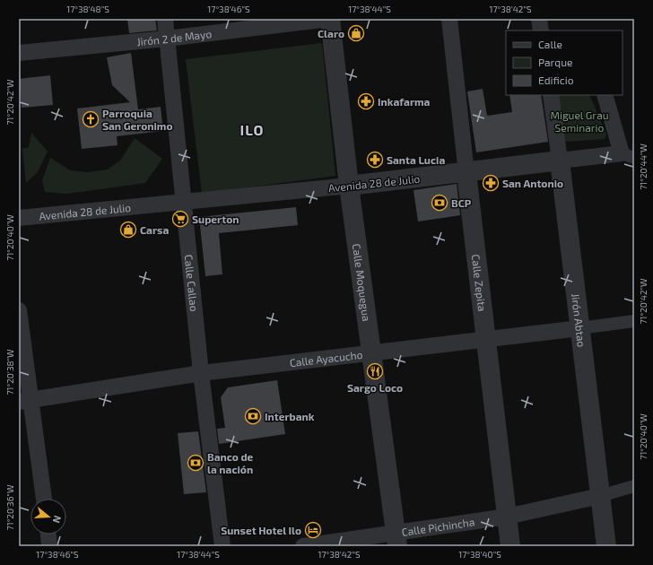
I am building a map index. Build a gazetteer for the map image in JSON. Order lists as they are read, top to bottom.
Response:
{
  "streets": {
    "street": [
      "Jirón 2 de Mayo",
      "Avenida 28 de Julio",
      "Calle Callao",
      "Calle Moquegua",
      "Calle Zepita",
      "Jirón Abtao",
      "Calle Ayacucho",
      "Calle Pichincha"
    ]
  },
  "crossings": [
    ["Jirón 2 de Mayo", "Calle Callao"],
    ["Jirón 2 de Mayo", "Calle Moquegua"],
    ["Avenida 28 de Julio", "Calle Callao"],
    ["Avenida 28 de Julio", "Calle Moquegua"],
    ["Avenida 28 de Julio", "Calle Zepita"],
    ["Avenida 28 de Julio", "Jirón Abtao"],
    ["Calle Callao", "Calle Ayacucho"],
    ["Calle Moquegua", "Calle Ayacucho"],
    ["Calle Moquegua", "Calle Pichincha"],
    ["Calle Zepita", "Calle Ayacucho"],
    ["Calle Zepita", "Calle Pichincha"],
    ["Jirón Abtao", "Calle Ayacucho"],
    ["Jirón Abtao", "Calle Pichincha"]
  ],
  "districts": ["ILO"],
  "parks": ["Miguel Grau Seminario"],
  "places": {
    "shop": ["Claro", "Carsa"],
    "pharmacy": ["Inkafarma", "Santa Lucia", "San Antonio"],
    "church": ["Parroquia San Geronimo"],
    "bank": ["BCP", "Interbank", "Banco de la nación"],
    "supermarket": ["Superton"],
    "restaurant": ["Sargo Loco"],
    "hotel": ["Sunset Hotel Ilo"]
  },
  "legend": ["Calle", "Parque", "Edificio"],
  "north": "right",
  "coordinates": [
    "17°38'48\"S",
    "17°38'46\"S",
    "17°38'44\"S",
    "17°38'42\"S",
    "71°20'42\"W",
    "71°20'44\"W",
    "71°20'40\"W",
    "71°20'38\"W",
    "71°20'36\"W",
    "17°38'40\"S"
  ]
}
